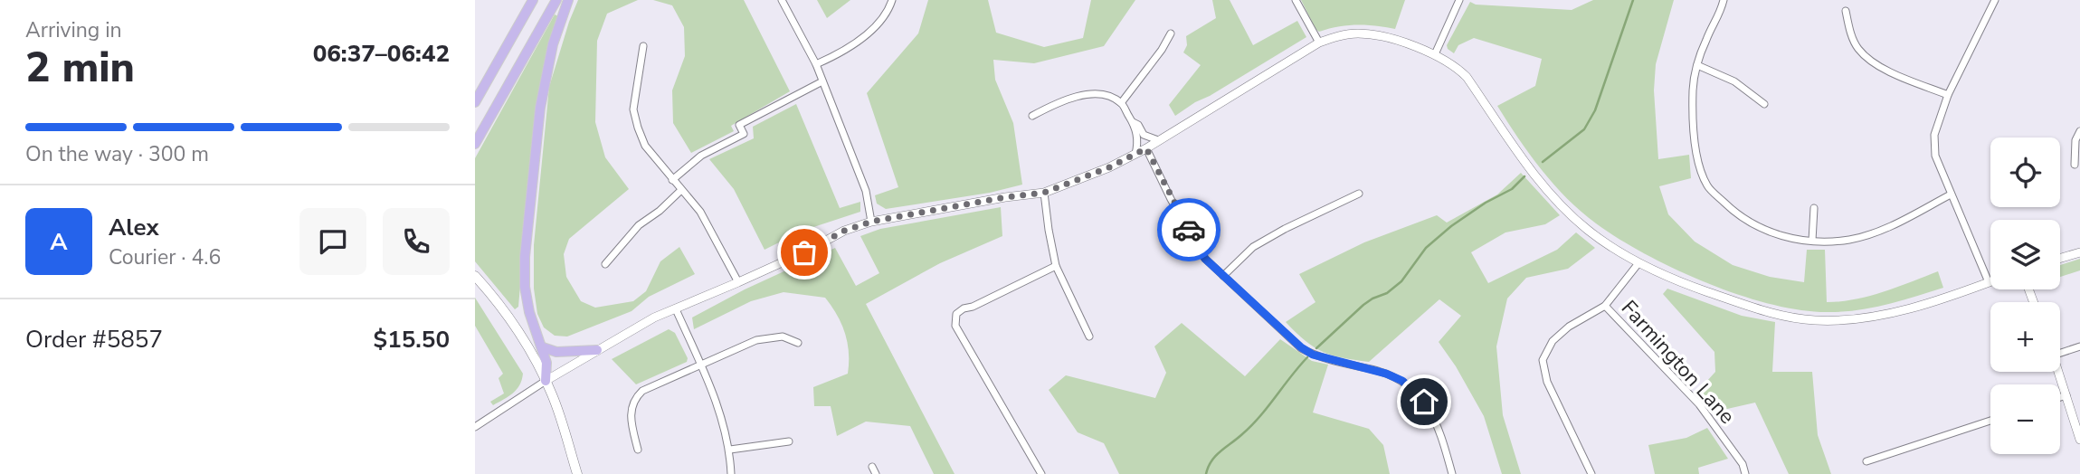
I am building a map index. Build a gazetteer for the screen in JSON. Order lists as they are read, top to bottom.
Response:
{
  "streets": {
    "street": ["Farmington Lane"]
  },
  "page": {
    "heading": ["2 min", "Arriving in", "06:37–06:42"],
    "panel": [
      "Alex",
      "Courier · 4.6",
      "Order #5857",
      "$15.50"
    ],
    "bar": "On the way · 300 m",
    "map_buttons": ["+", "−"],
    "round": "A"
  }
}
